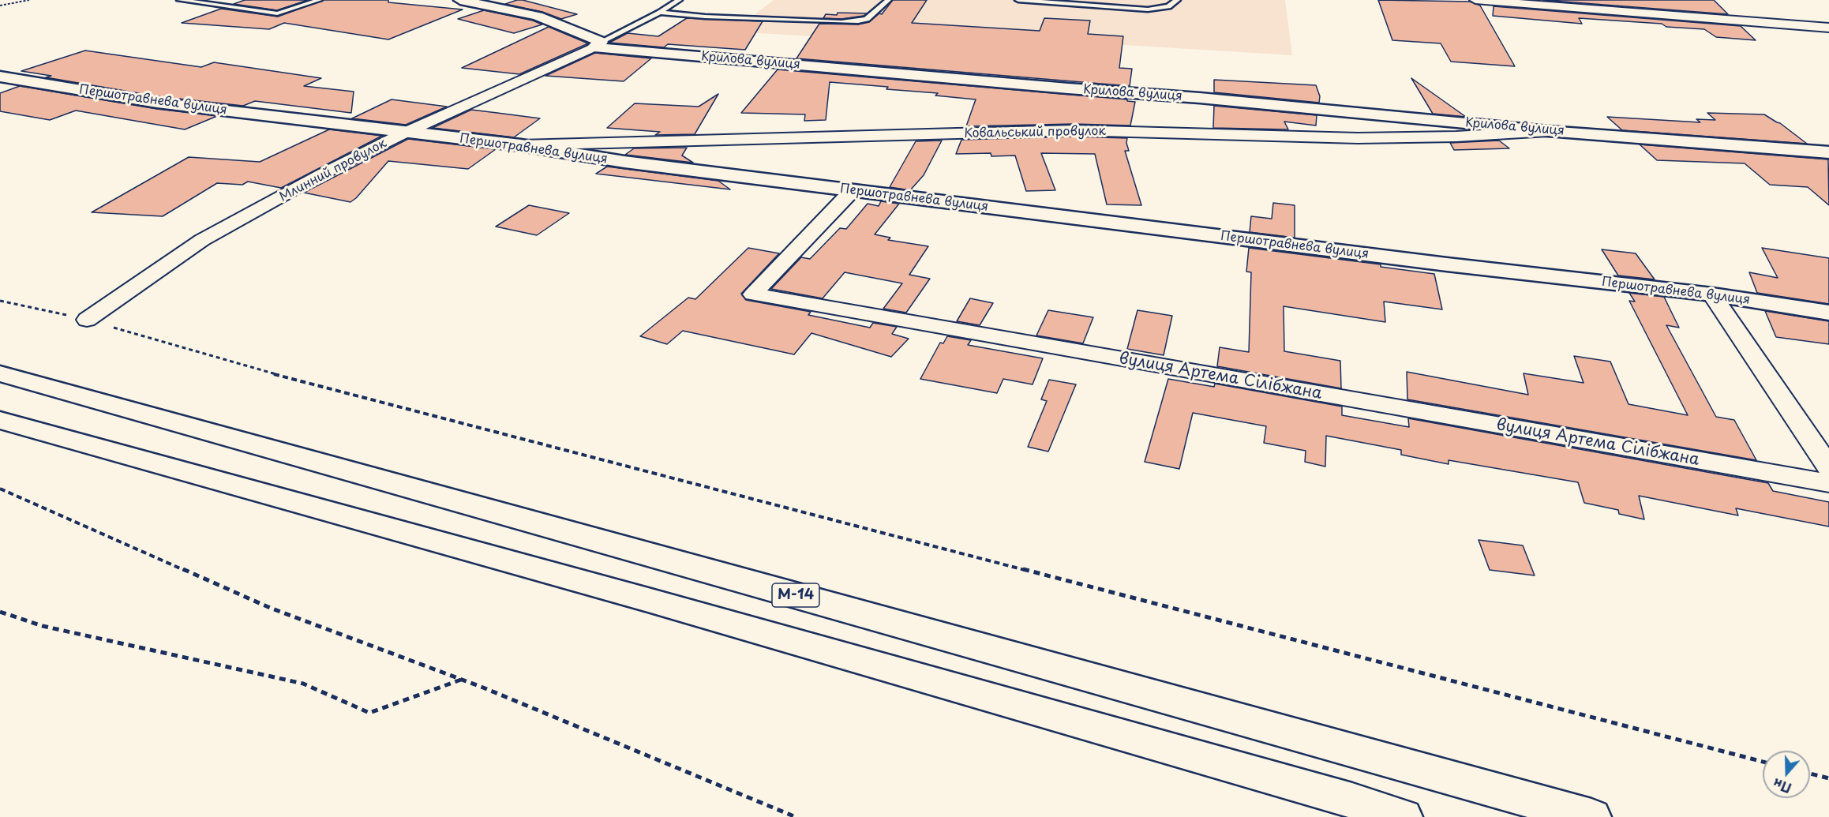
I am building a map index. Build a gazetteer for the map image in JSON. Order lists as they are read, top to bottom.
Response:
{
  "streets": {
    "main road": ["Крилова вулиця", "Першотравнева вулиця", "М-14"],
    "street": ["Ковальський провулок", "Млинний провулок", "вулиця Артема Сілібжана"]
  },
  "crossings": [
    ["Крилова вулиця", "Ковальський провулок"],
    ["Крилова вулиця", "Млинний провулок"],
    ["Першотравнева вулиця", "Ковальський провулок"],
    ["Першотравнева вулиця", "Млинний провулок"],
    ["Першотравнева вулиця", "вулиця Артема Сілібжана"]
  ],
  "north": "bottom"
}
